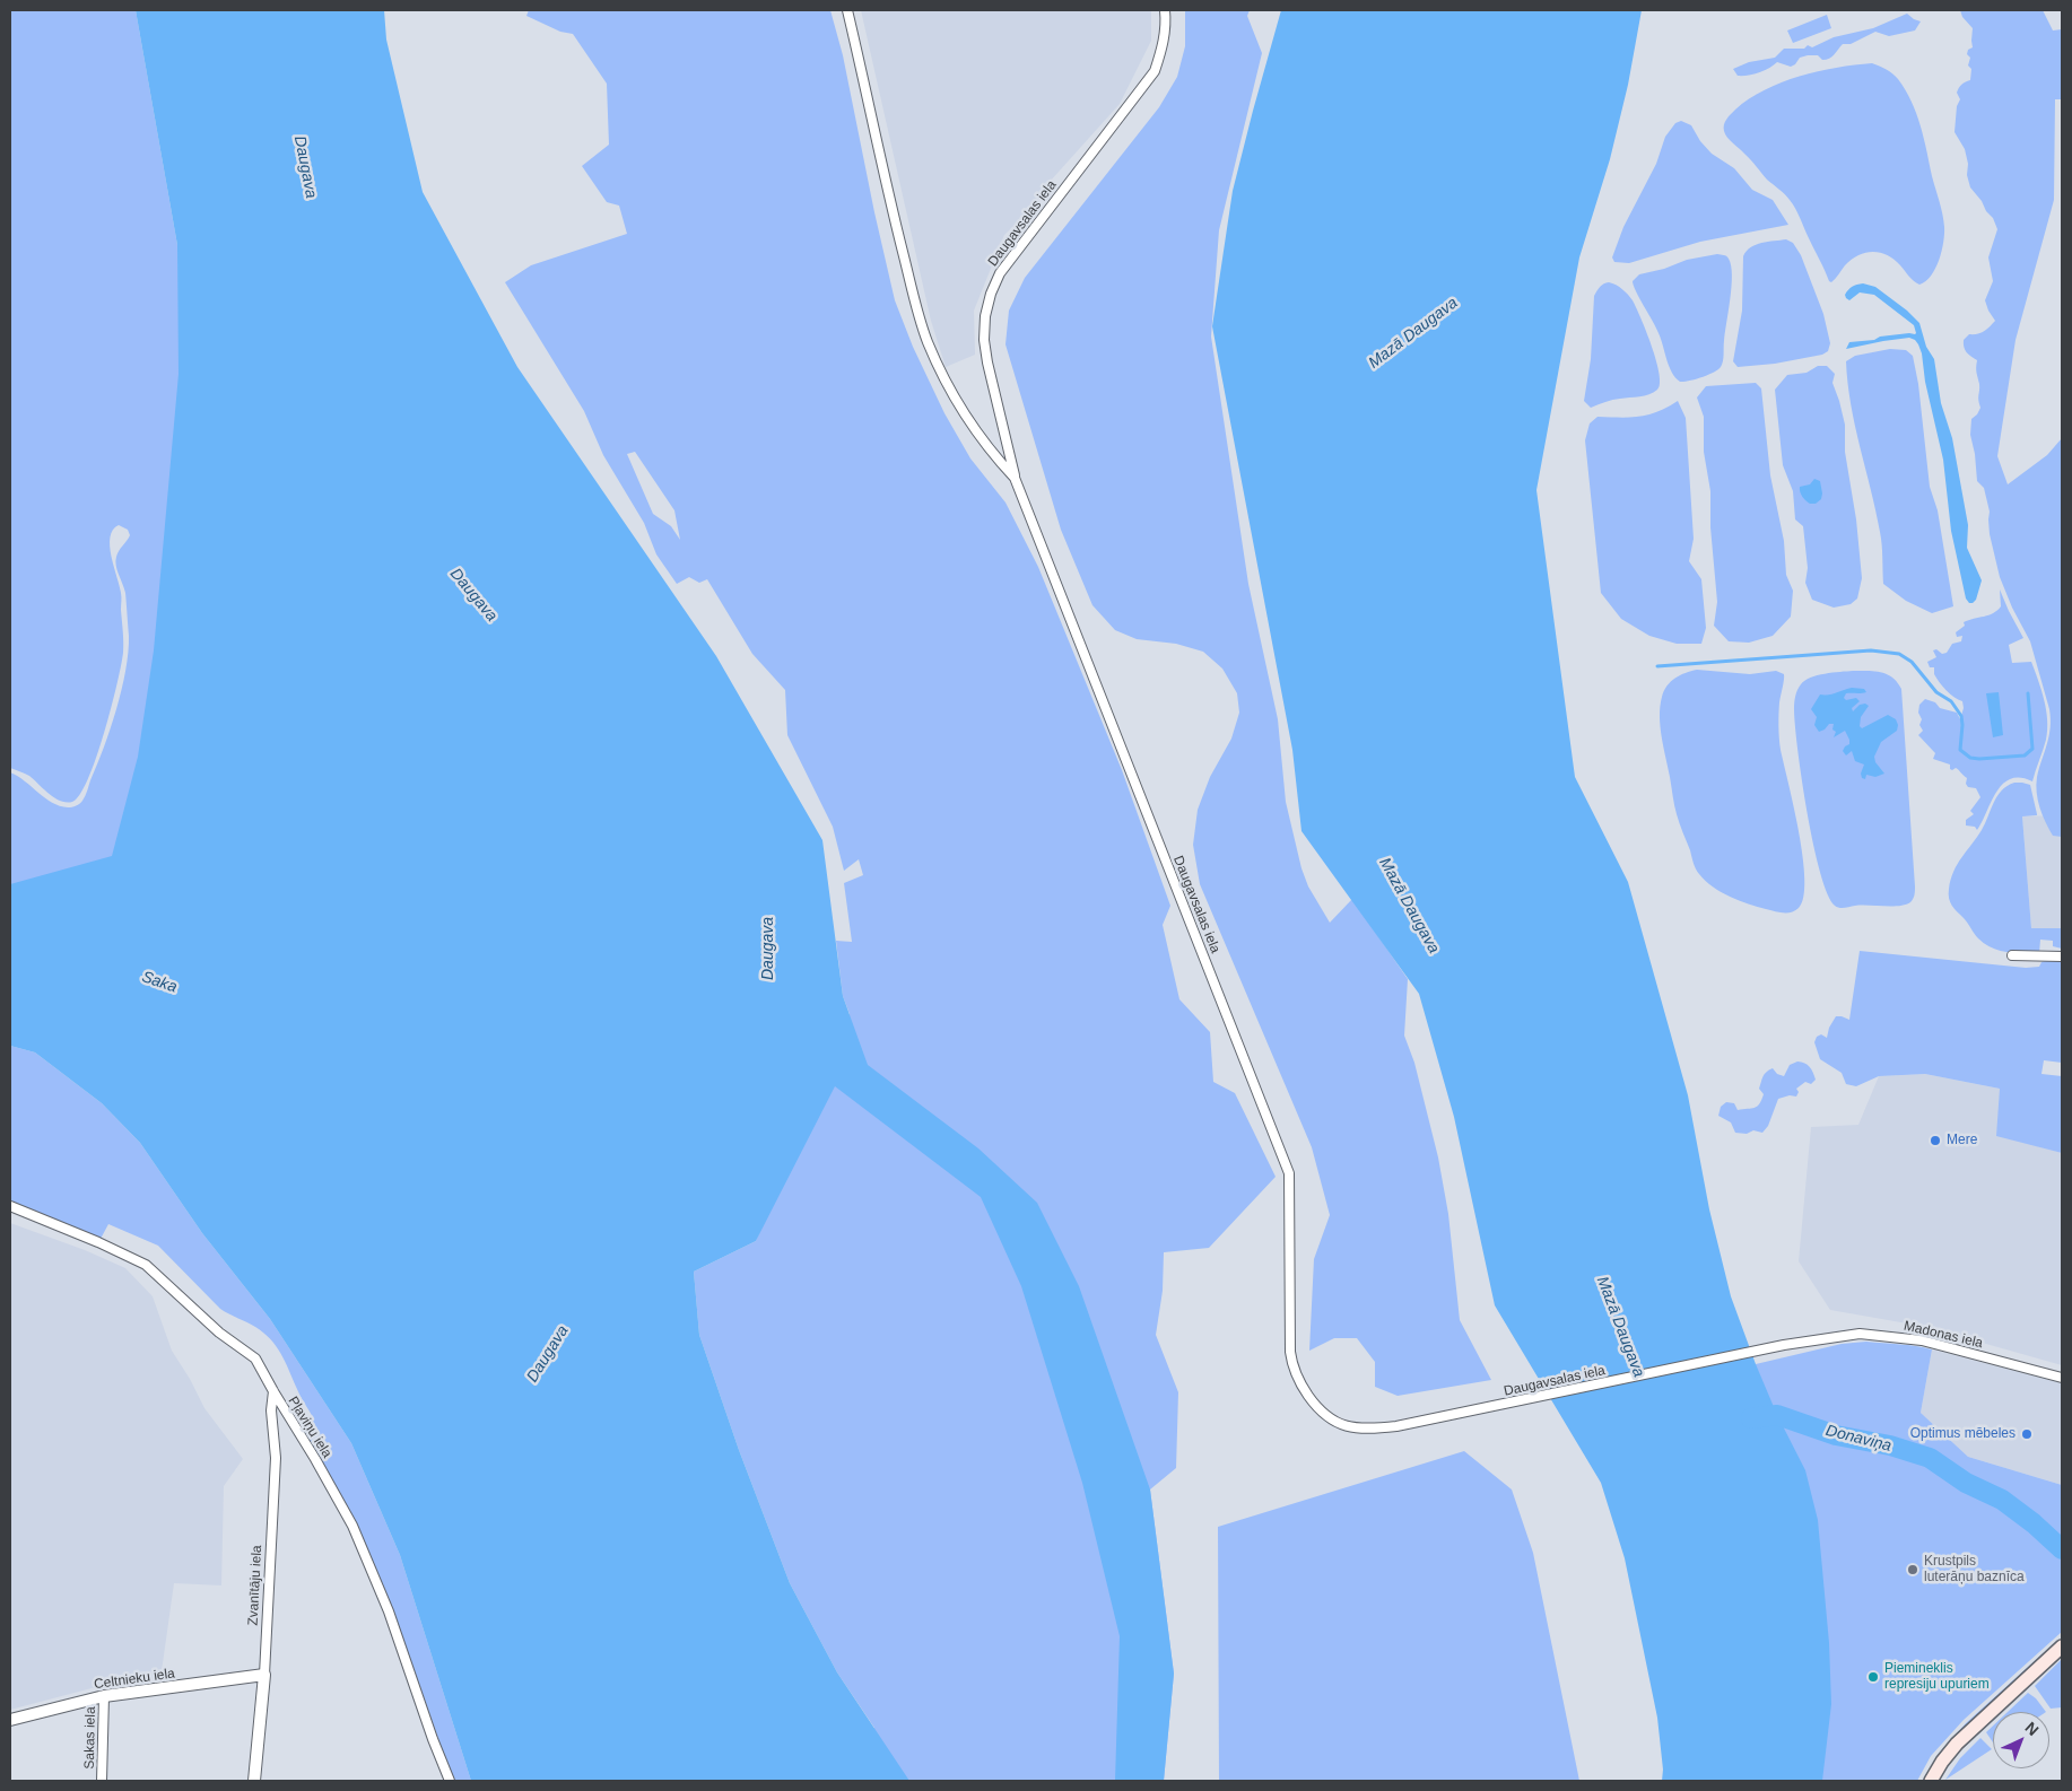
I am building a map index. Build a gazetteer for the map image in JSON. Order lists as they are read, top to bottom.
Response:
{
  "streets": {
    "street": [
      "Daugavsalas iela",
      "Madonas iela",
      "Pļaviņu iela",
      "Zvanītāju iela",
      "Celtnieku iela",
      "Sakas iela"
    ]
  },
  "crossings": [
    ["Daugavsalas iela", "Madonas iela"],
    ["Pļaviņu iela", "Zvanītāju iela"],
    ["Zvanītāju iela", "Celtnieku iela"],
    ["Celtnieku iela", "Sakas iela"]
  ],
  "water": [
    "Daugava",
    "Mazā Daugava",
    "Saka",
    "Donaviņa"
  ],
  "places": [
    "Mere",
    "Optimus mēbeles",
    "Krustpils luterāņu baznīca",
    "Piemineklis represiju upuriem"
  ],
  "north": "top right"
}
